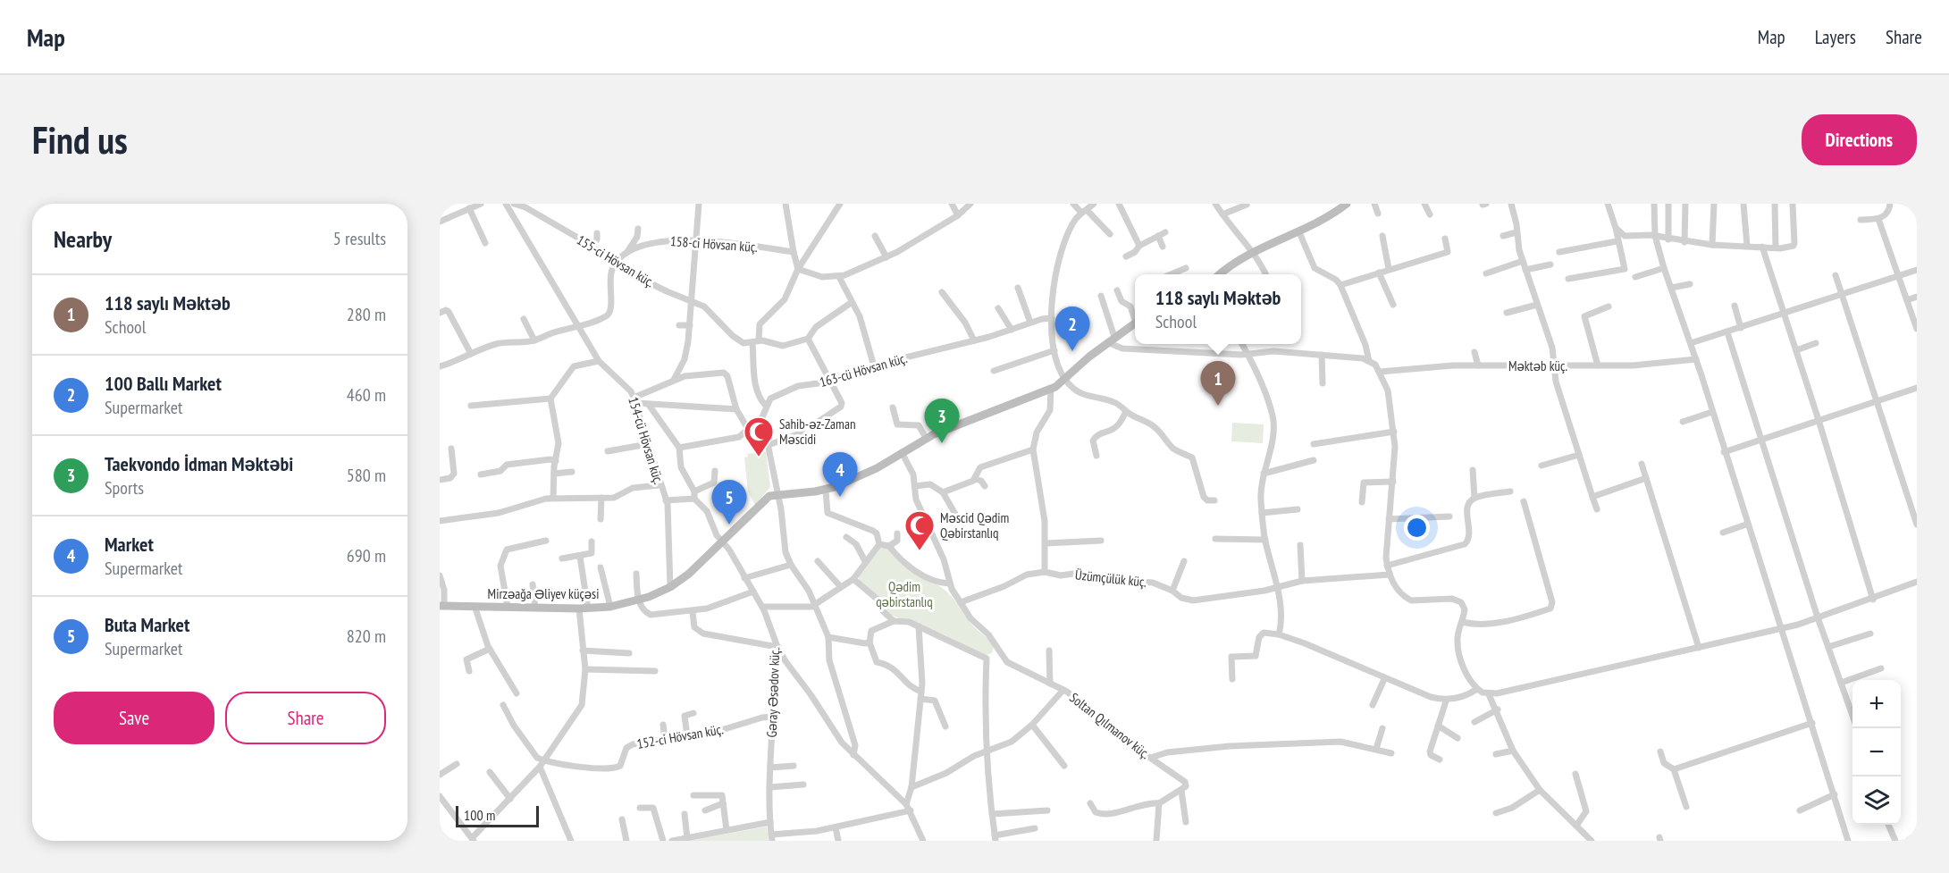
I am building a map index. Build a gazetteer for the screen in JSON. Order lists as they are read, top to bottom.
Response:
{
  "streets": {
    "street": [
      "158-ci Hövsan küç.",
      "155-ci Hövsan küç.",
      "Məktəb küç.",
      "163-cü Hövsan küç.",
      "154-cü Hövsan küç.",
      "Üzümçülük küç.",
      "Mirzəağa Əliyev küçəsi",
      "Gəray Əsədov küç.",
      "Soltan Qılmanov küç.",
      "152-ci Hövsan küç."
    ]
  },
  "crossings": [
    ["158-ci Hövsan küç.", "155-ci Hövsan küç."],
    ["158-ci Hövsan küç.", "154-cü Hövsan küç."],
    ["154-cü Hövsan küç.", "Mirzəağa Əliyev küçəsi"],
    ["Üzümçülük küç.", "Soltan Qılmanov küç."],
    ["Mirzəağa Əliyev küçəsi", "Gəray Əsədov küç."],
    ["Gəray Əsədov küç.", "152-ci Hövsan küç."]
  ],
  "parks": ["Qədim qəbirstanlıq"],
  "places": {
    "mosque": ["Sahib-əz-Zaman Məscidi", "Məscid Qədim Qəbirstanlıq"]
  },
  "scale_bar": "100 m",
  "page": {
    "header": "Map",
    "nav": ["Map", "Layers", "Share"],
    "buttons": [
      "Directions",
      ["Save", "Share"]
    ],
    "title": "Find us",
    "heading": ["Nearby", "5 results"],
    "list": [
      {
        "mark": "1",
        "name": "118 saylı Məktəb",
        "note": "School",
        "value": "280 m"
      },
      {
        "mark": "2",
        "name": "100 Ballı Market",
        "note": "Supermarket",
        "value": "460 m"
      },
      {
        "mark": "3",
        "name": "Taekvondo İdman Məktəbi",
        "note": "Sports",
        "value": "580 m"
      },
      {
        "mark": "4",
        "name": "Market",
        "note": "Supermarket",
        "value": "690 m"
      },
      {
        "mark": "5",
        "name": "Buta Market",
        "note": "Supermarket",
        "value": "820 m"
      }
    ],
    "popup": ["118 saylı Məktəb", "School"],
    "pins": [
      "2",
      "1",
      "3",
      "4",
      "5"
    ],
    "map_buttons": ["+", "−"],
    "scale": "100 m"
  }
}
